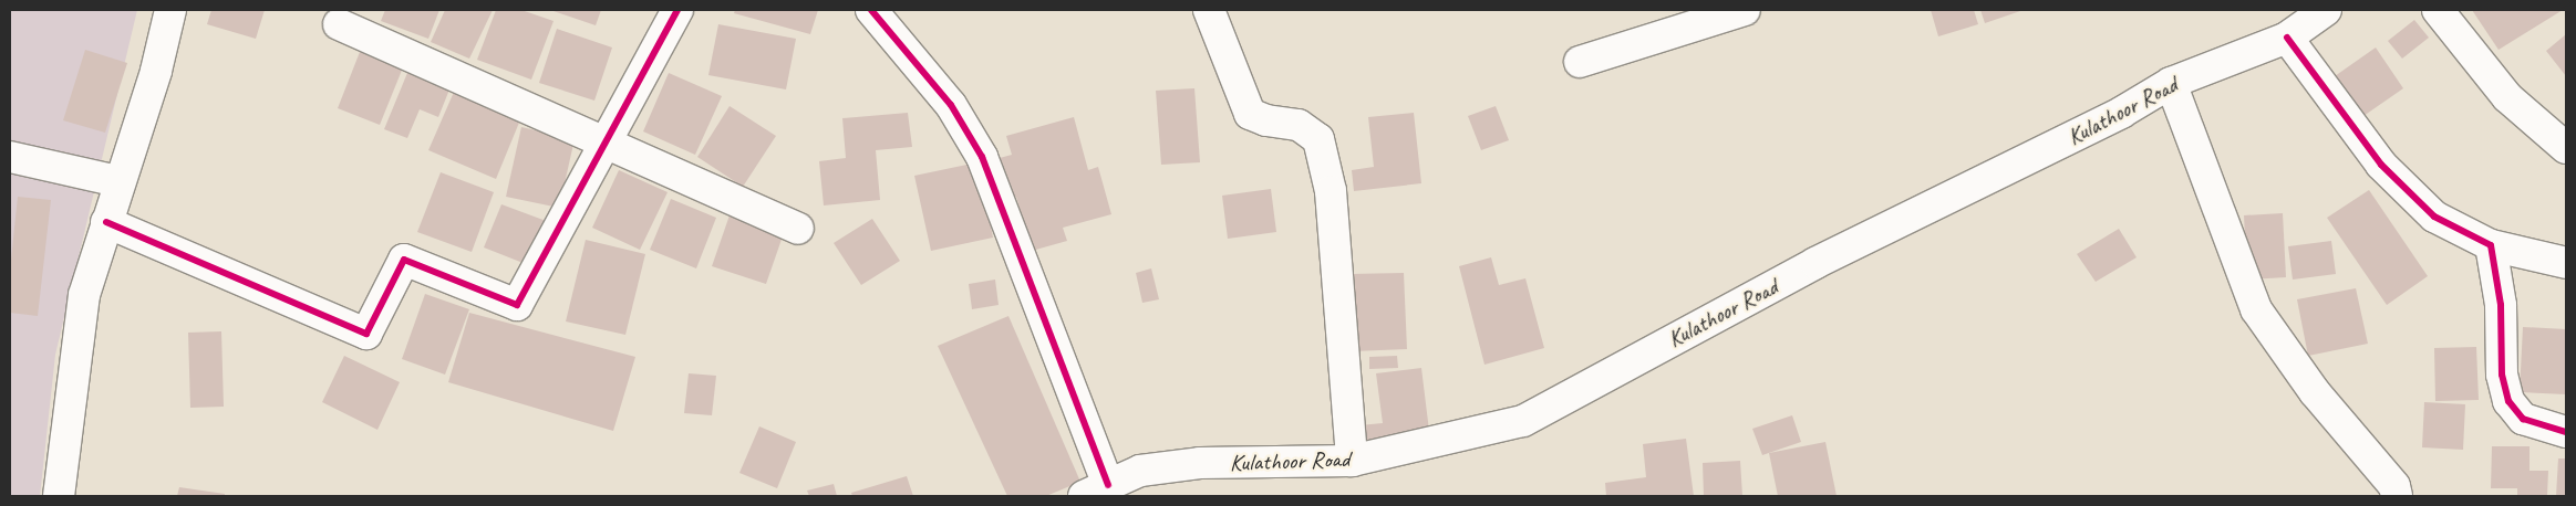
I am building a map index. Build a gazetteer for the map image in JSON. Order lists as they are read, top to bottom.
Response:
{
  "streets": {
    "street": ["Kulathoor Road"]
  }
}
